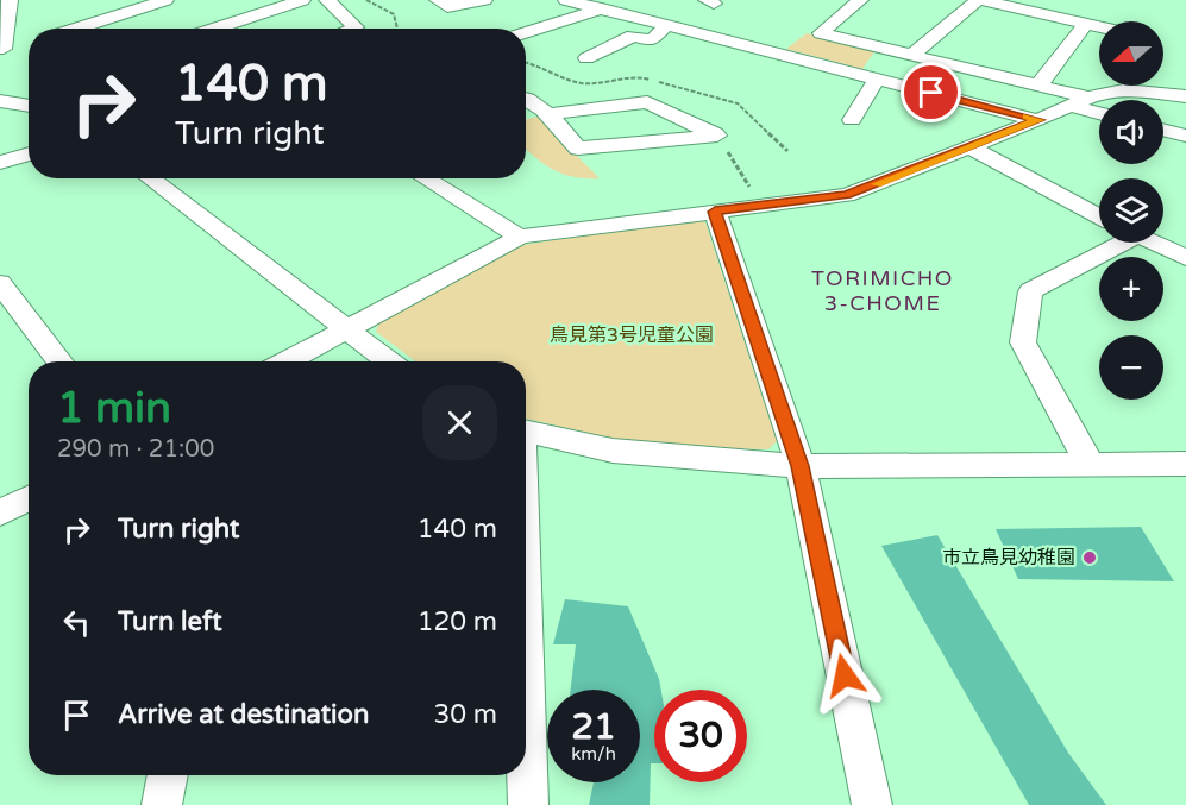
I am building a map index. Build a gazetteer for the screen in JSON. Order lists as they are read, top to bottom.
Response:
{
  "districts": ["TORIMICHO 3-CHOME"],
  "parks": ["鳥見第3号児童公園"],
  "places": ["市立鳥見幼稚園"],
  "north": "left",
  "page": {
    "map_buttons": ["+", "−"],
    "turn": ["140 m", "Turn right"],
    "heading": ["1 min", "290 m · 21:00"],
    "list": [
      {
        "name": "Turn right",
        "value": "140 m"
      },
      {
        "name": "Turn left",
        "value": "120 m"
      },
      {
        "name": "Arrive at destination",
        "value": "30 m"
      }
    ],
    "speed": "21 km/h",
    "limit": "30"
  }
}
